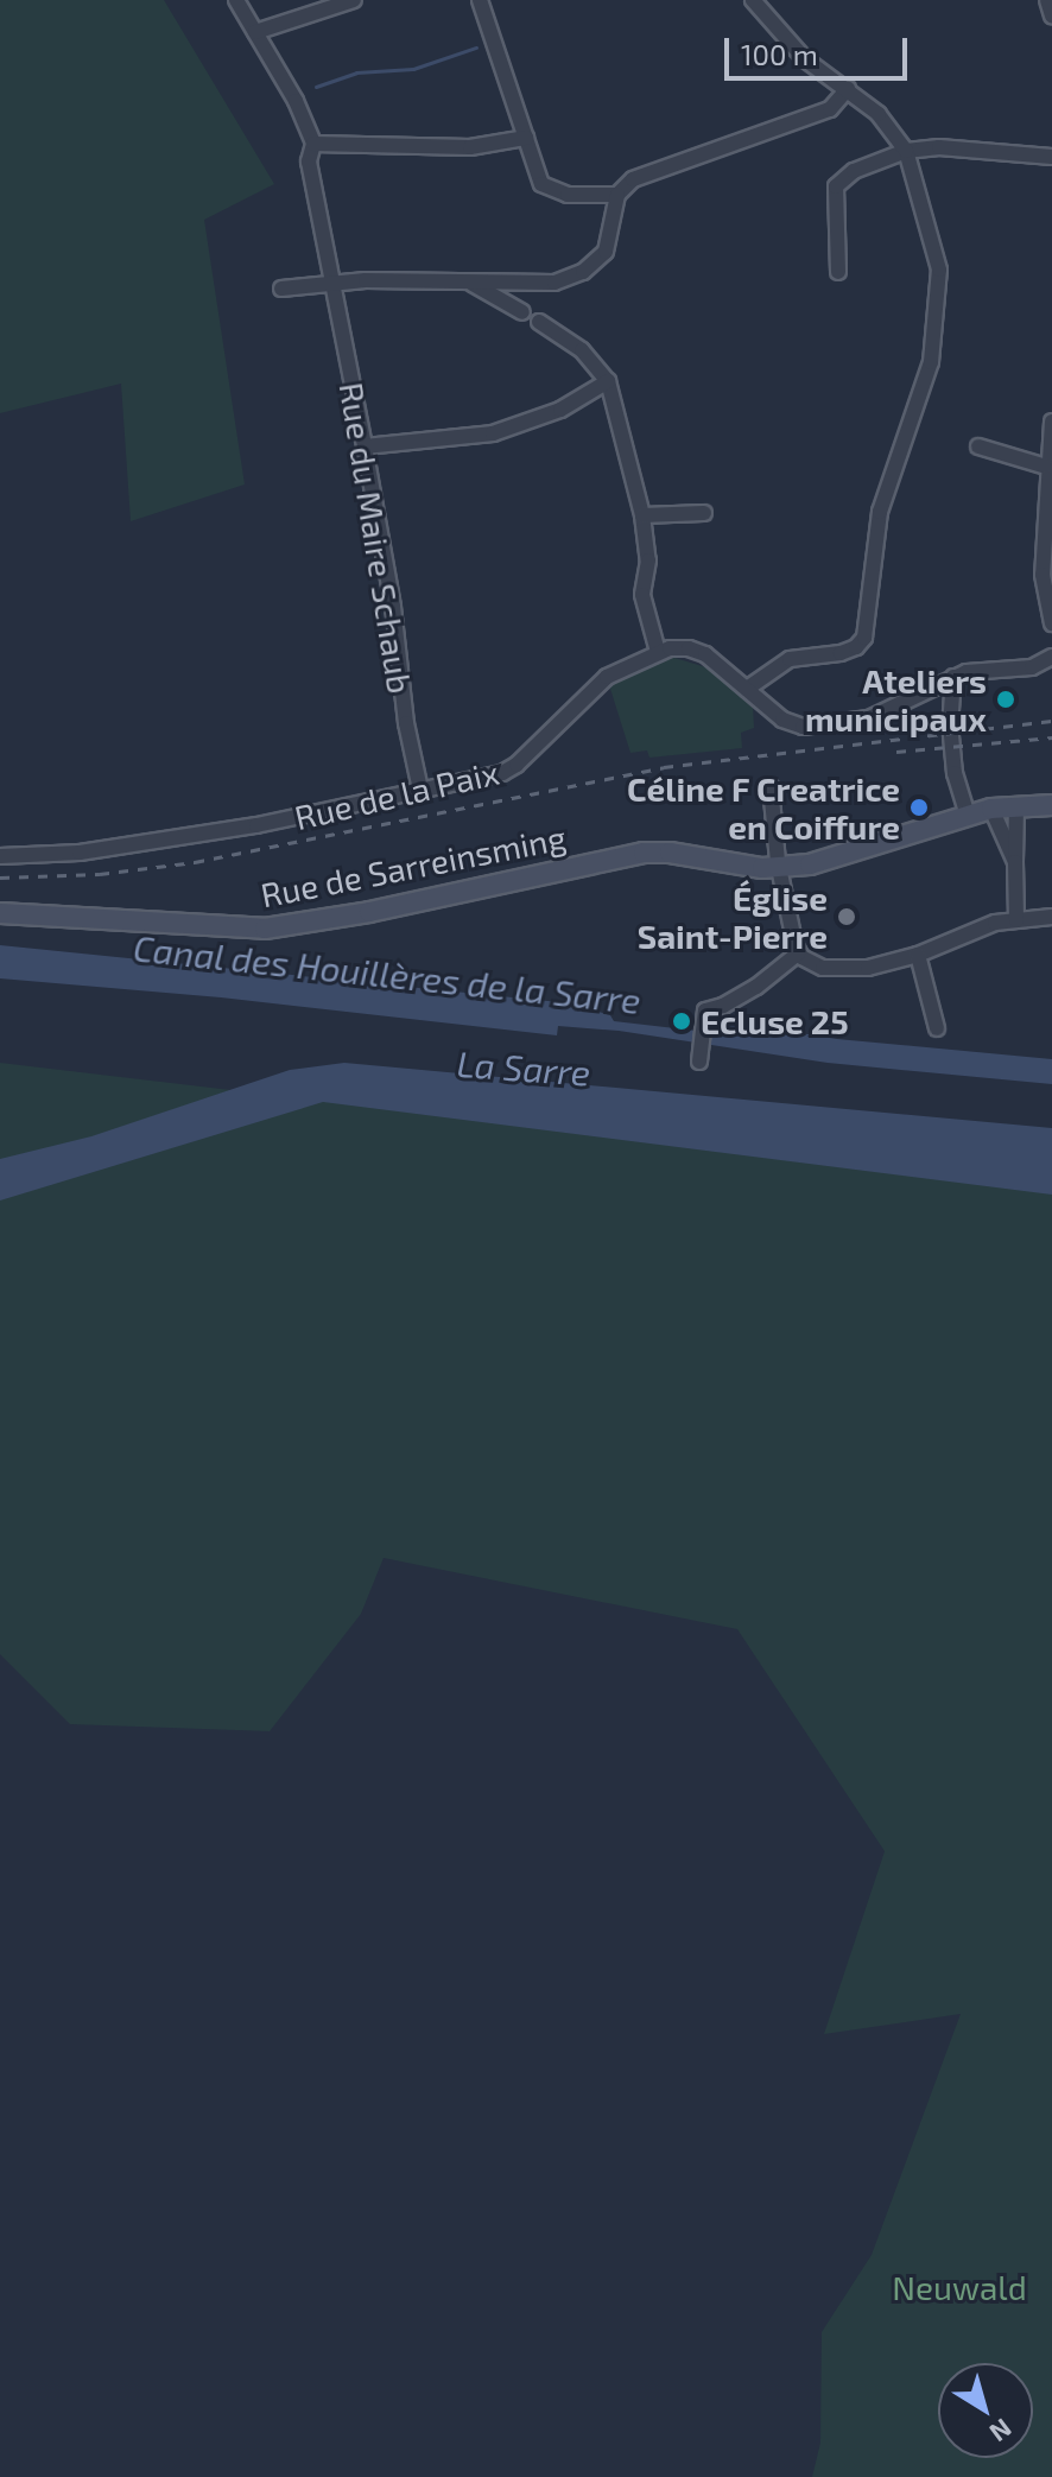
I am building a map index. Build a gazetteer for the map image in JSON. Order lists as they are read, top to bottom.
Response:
{
  "streets": {
    "street": ["Rue du Maire Schaub", "Rue de la Paix", "Rue de Sarreinsming"]
  },
  "crossings": [
    ["Rue du Maire Schaub", "Rue de la Paix"]
  ],
  "water": ["Canal des Houillères de la Sarre", "La Sarre"],
  "parks": ["Neuwald"],
  "places": [
    "Ateliers municipaux",
    "Céline F Creatrice en Coiffure",
    "Église Saint-Pierre",
    "Ecluse 25"
  ],
  "scale_bar": "100 m",
  "north": "bottom right"
}
